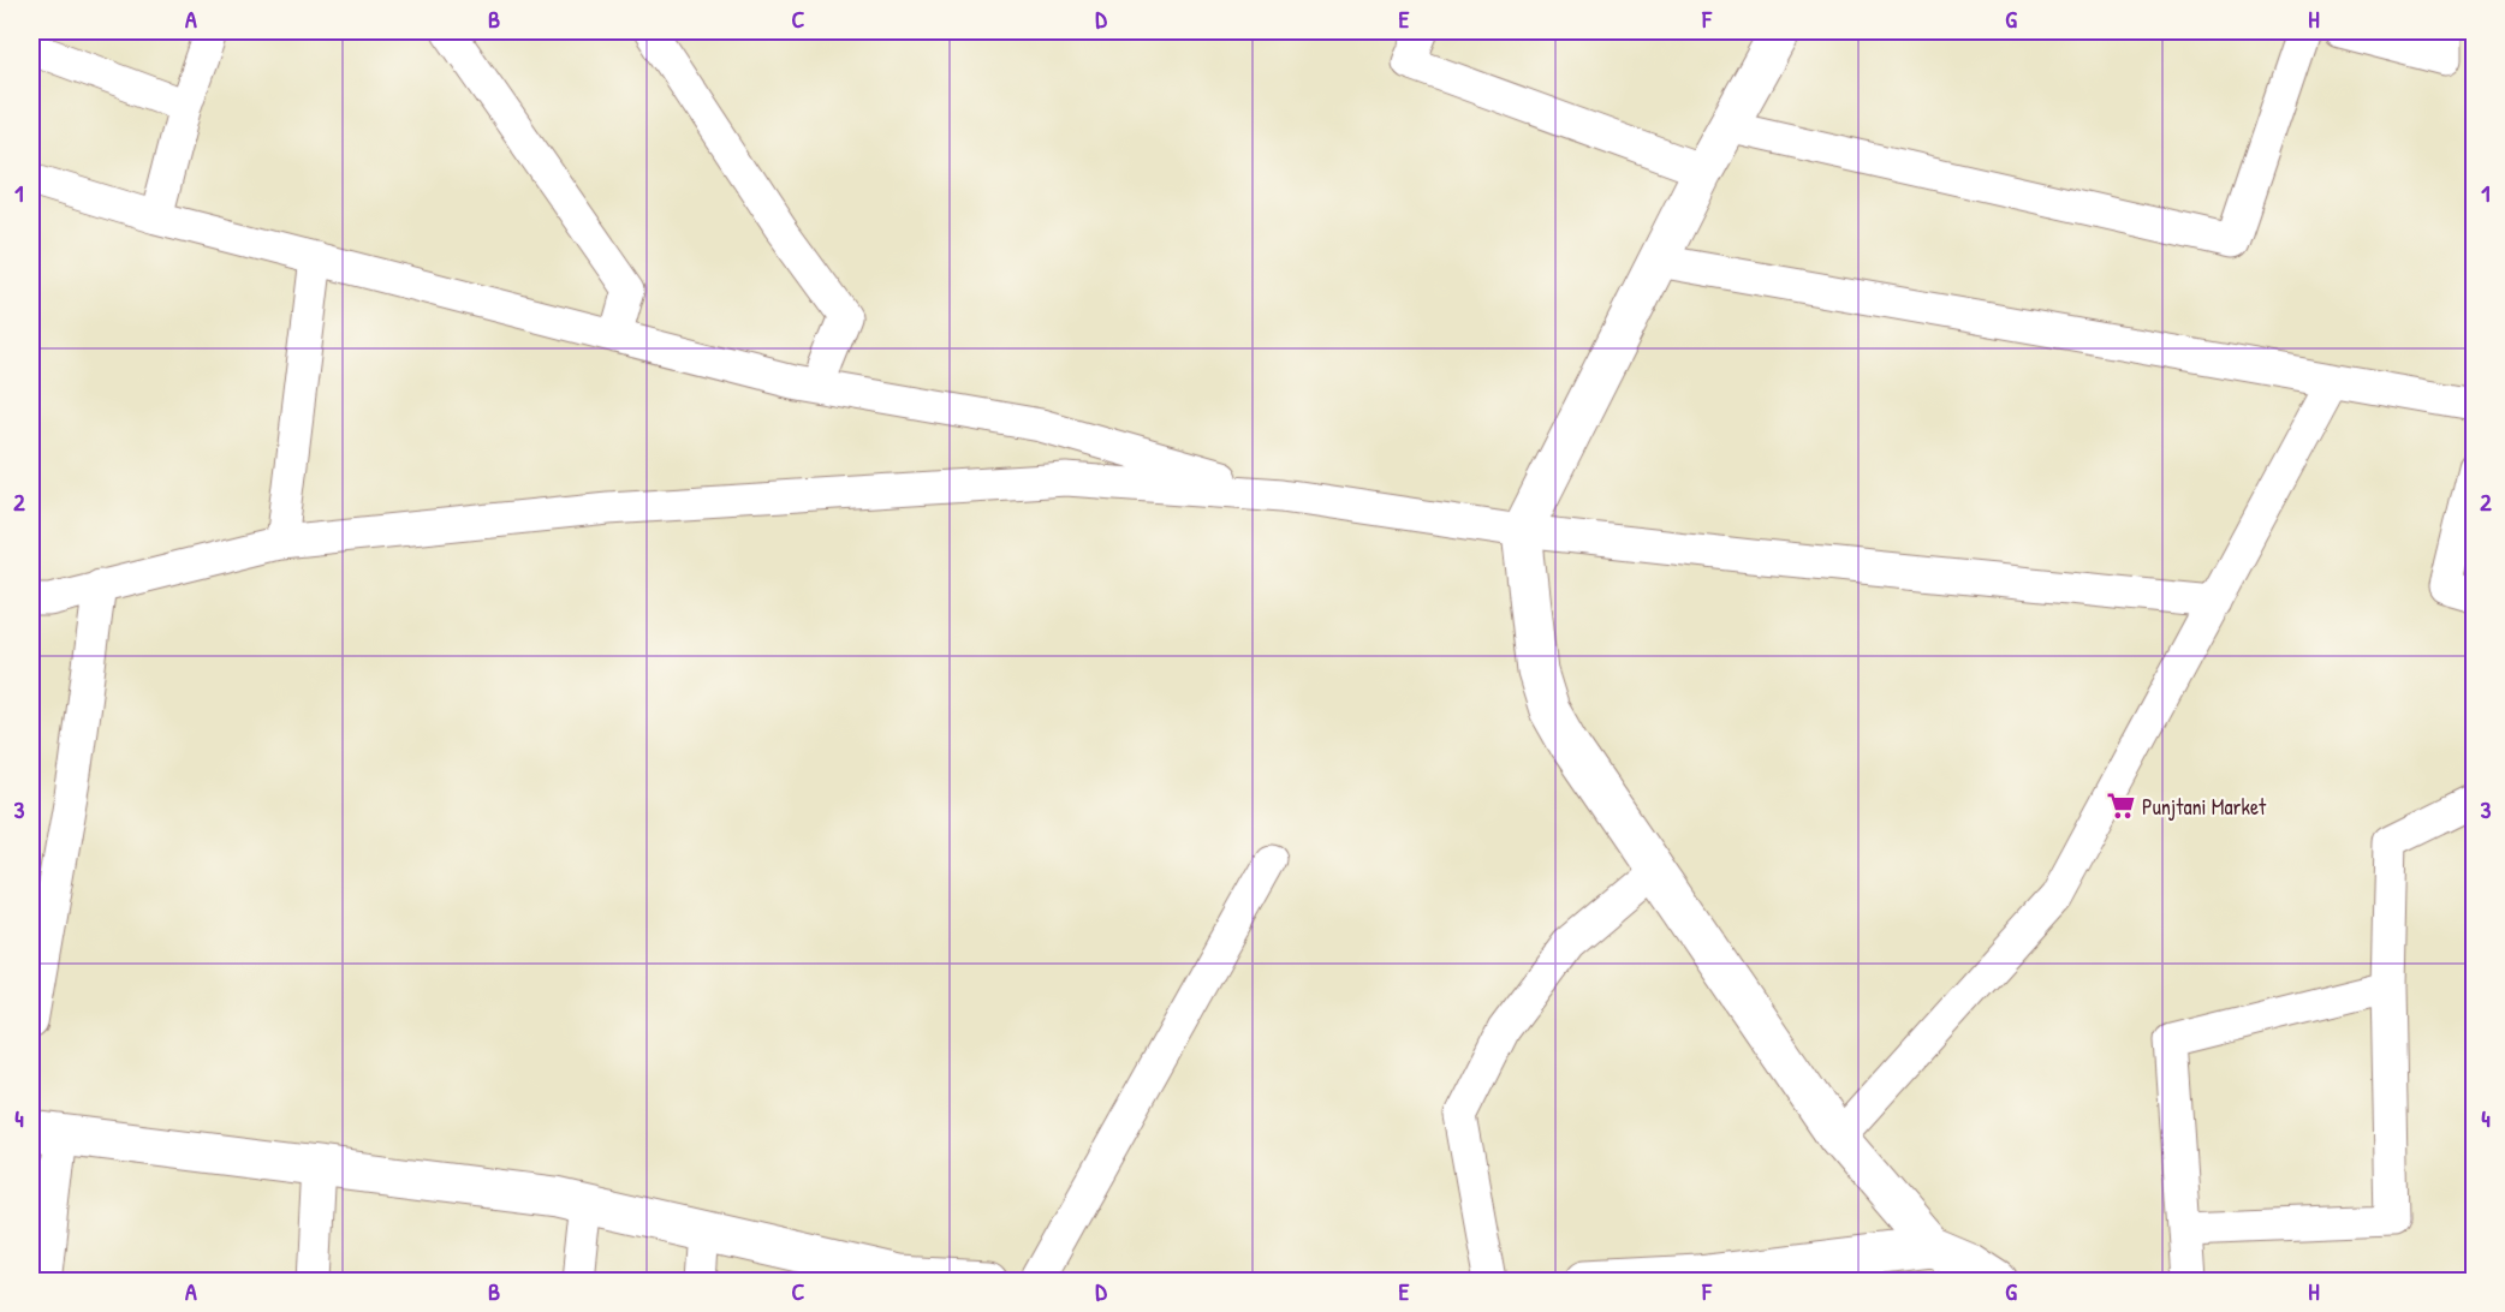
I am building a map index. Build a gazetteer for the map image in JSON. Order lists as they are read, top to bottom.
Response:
{
  "places": {
    "supermarket": ["Punjtani Market"]
  },
  "grid": {
    "columns": [
      "A",
      "B",
      "C",
      "D",
      "E",
      "F",
      "G",
      "H"
    ],
    "rows": [
      "1",
      "2",
      "3",
      "4"
    ]
  }
}
